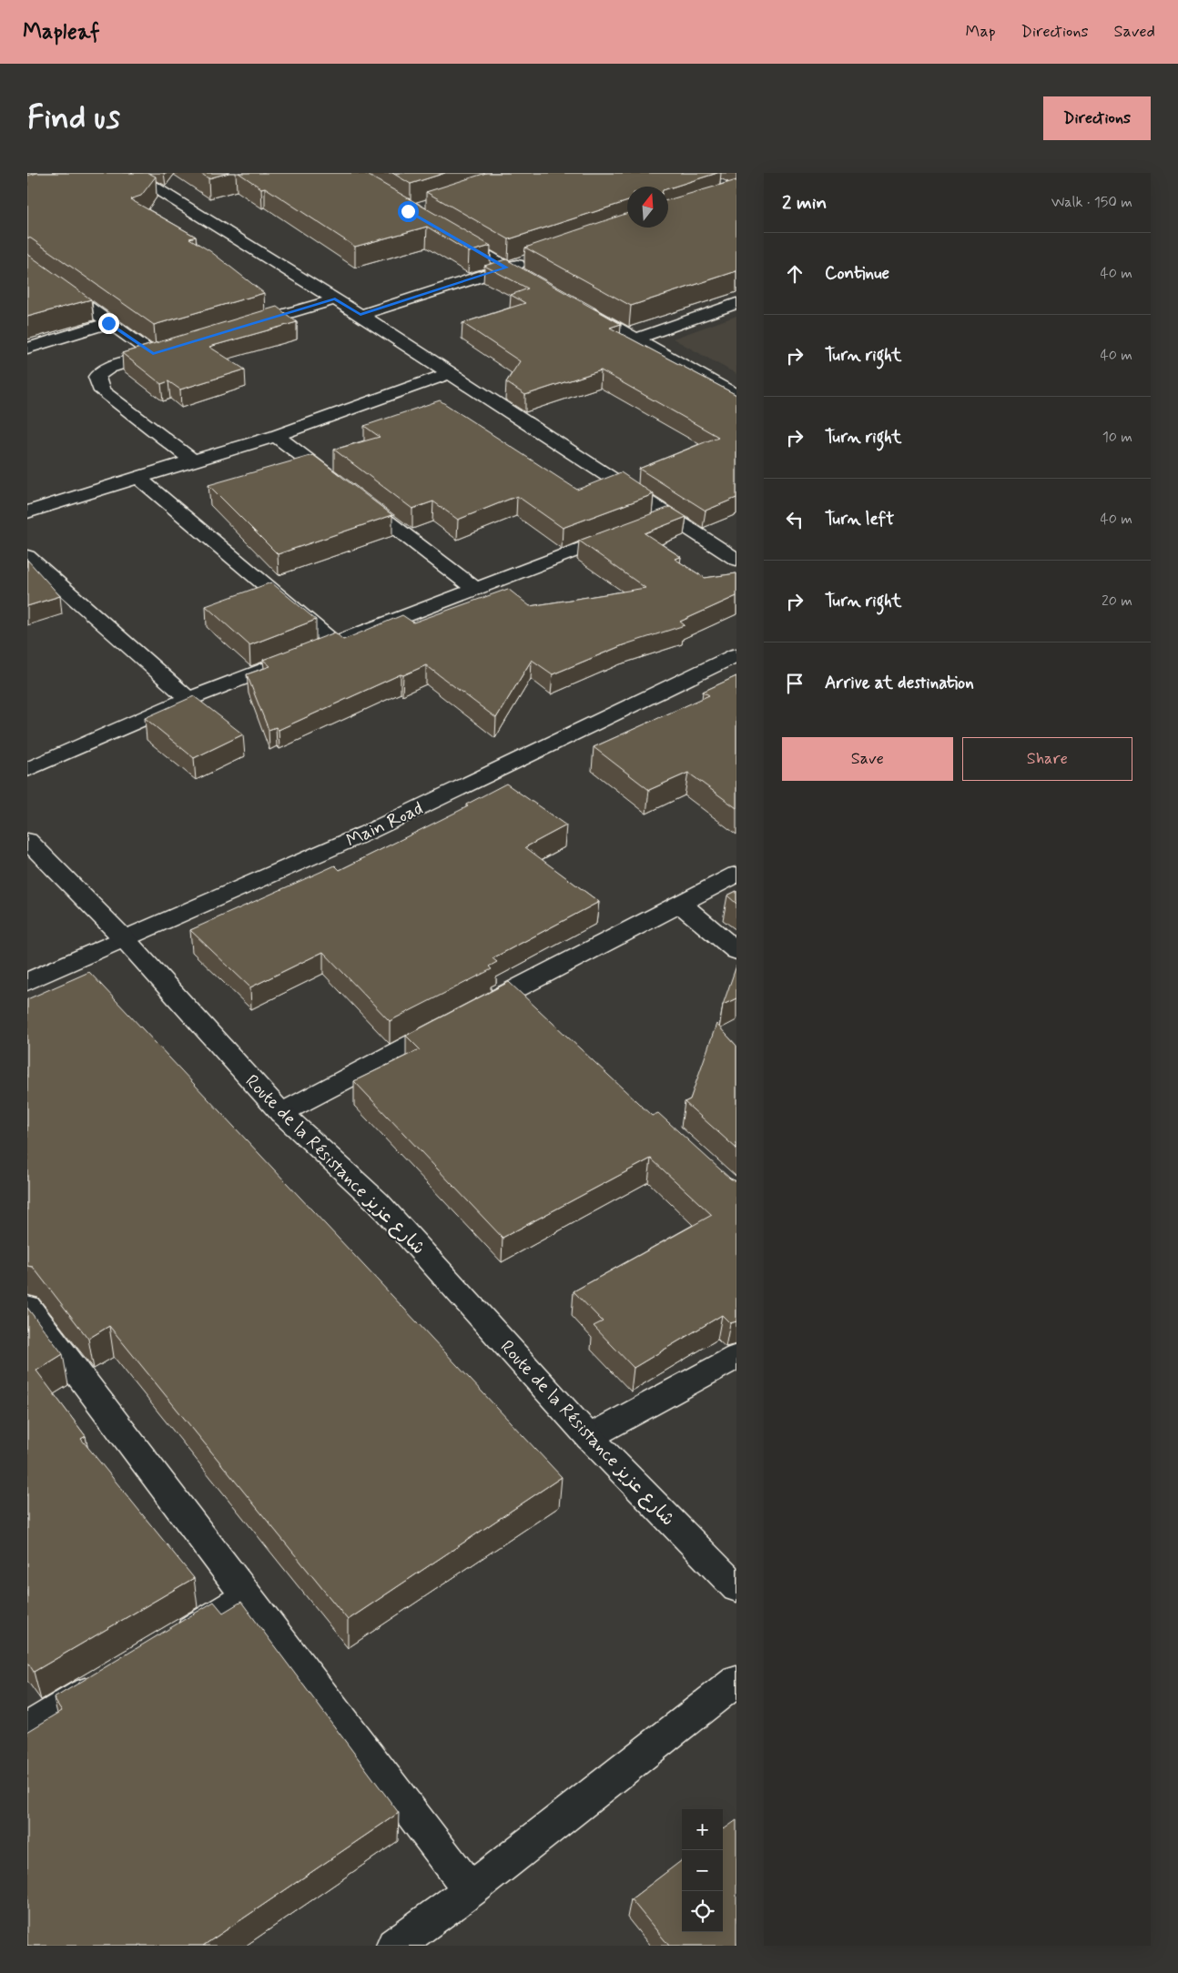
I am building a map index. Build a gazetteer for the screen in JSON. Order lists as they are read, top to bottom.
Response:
{
  "streets": {
    "street": ["Main Road", "Route de la Résistance شارع عزيز"]
  },
  "crossings": [
    ["Main Road", "Route de la Résistance شارع عزيز"]
  ],
  "north": "top",
  "page": {
    "header": "Mapleaf",
    "nav": ["Map", "Directions", "Saved"],
    "buttons": [
      "Directions",
      ["Save", "Share"]
    ],
    "title": "Find us",
    "heading": ["2 min", "Walk · 150 m"],
    "list": [
      ["Continue", "40 m"],
      ["Turn right", "40 m"],
      ["Turn right", "10 m"],
      ["Turn left", "40 m"],
      ["Turn right", "20 m"],
      "Arrive at destination"
    ],
    "map_buttons": ["+", "−"]
  }
}
